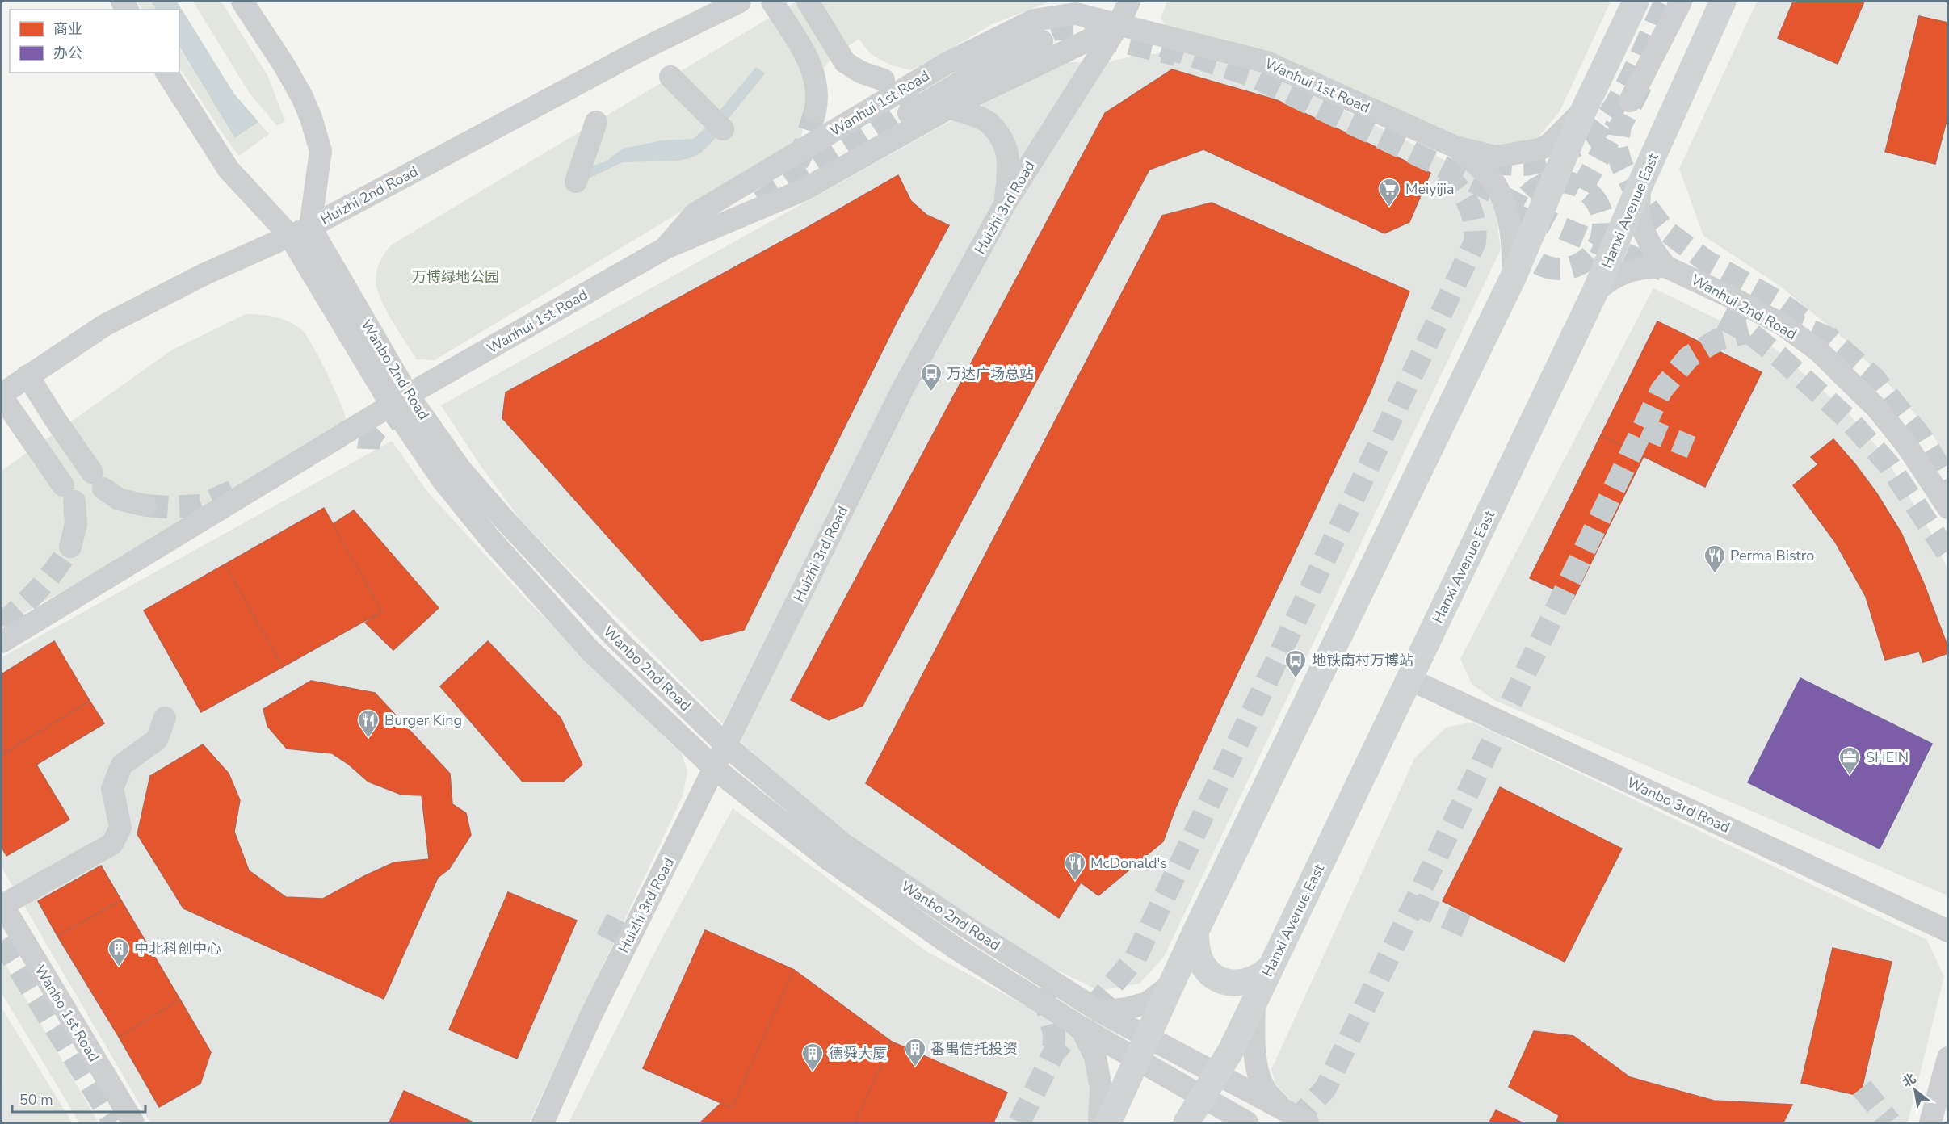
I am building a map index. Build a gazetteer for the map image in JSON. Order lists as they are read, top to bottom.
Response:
{
  "streets": {
    "main road": ["Hanxi Avenue East"],
    "street": [
      "Wanhui 1st Road",
      "Huizhi 2nd Road",
      "Huizhi 3rd Road",
      "Wanhui 2nd Road",
      "Wanbo 2nd Road",
      "Wanbo 3rd Road",
      "Wanbo 1st Road"
    ]
  },
  "crossings": [
    ["Wanhui 1st Road", "Huizhi 3rd Road"],
    ["Wanhui 1st Road", "Wanbo 2nd Road"],
    ["Huizhi 2nd Road", "Wanbo 2nd Road"],
    ["Huizhi 3rd Road", "Wanbo 2nd Road"],
    ["Hanxi Avenue East", "Wanbo 2nd Road"],
    ["Hanxi Avenue East", "Wanbo 3rd Road"]
  ],
  "parks": ["万博绿地公园"],
  "places": {
    "supermarket": ["Meiyijia"],
    "bus stop": ["万达广场总站", "地铁南村万博站"],
    "restaurant": ["Perma Bistro", "Burger King", "McDonald's"],
    "office": ["SHEIN"],
    "building": ["中北科创中心", "番禺信托投资", "德舜大厦"]
  },
  "legend": ["商业", "办公"],
  "scale_bar": "50 m",
  "north": "top left"
}
